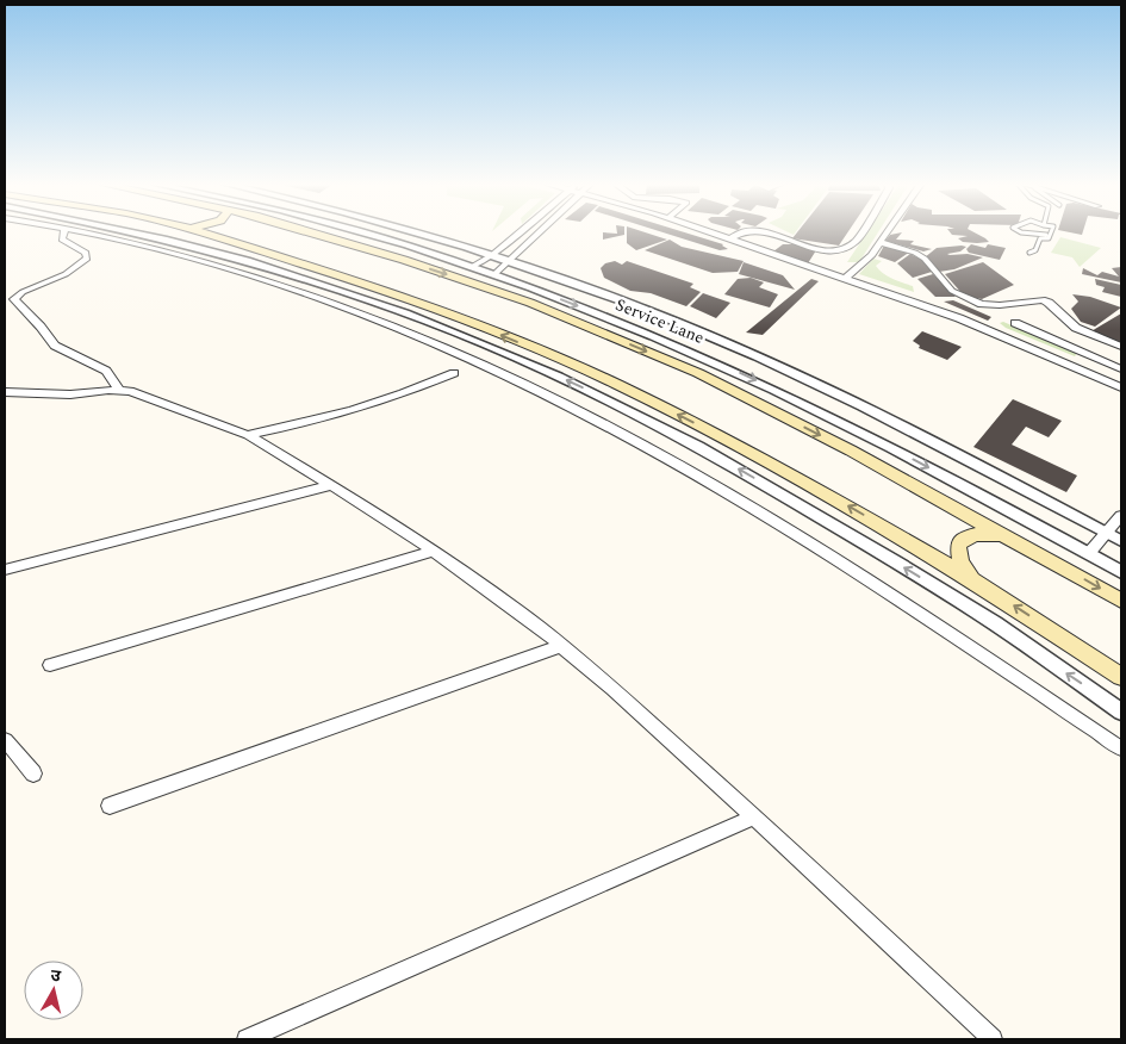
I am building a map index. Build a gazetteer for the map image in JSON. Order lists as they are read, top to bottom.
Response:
{
  "streets": {
    "street": ["Service Lane"]
  },
  "north": "top"
}
